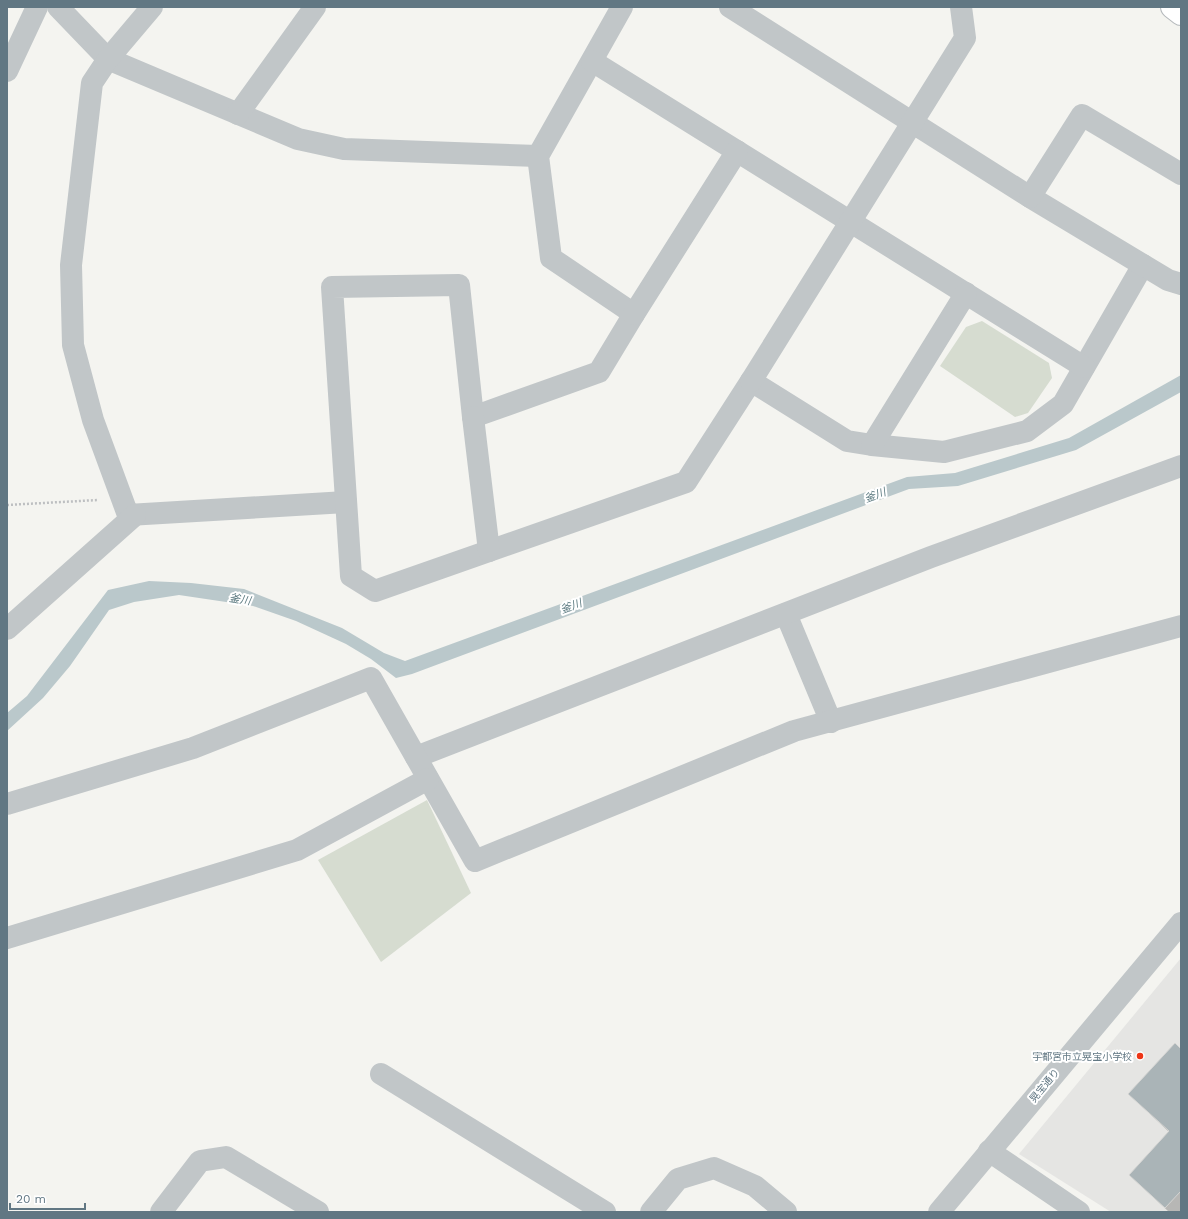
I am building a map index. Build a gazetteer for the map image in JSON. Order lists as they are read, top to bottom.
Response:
{
  "streets": {
    "street": ["晃宝通り"]
  },
  "water": ["釜川"],
  "places": ["宇都宮市立晃宝小学校"],
  "scale_bar": "20 m"
}
